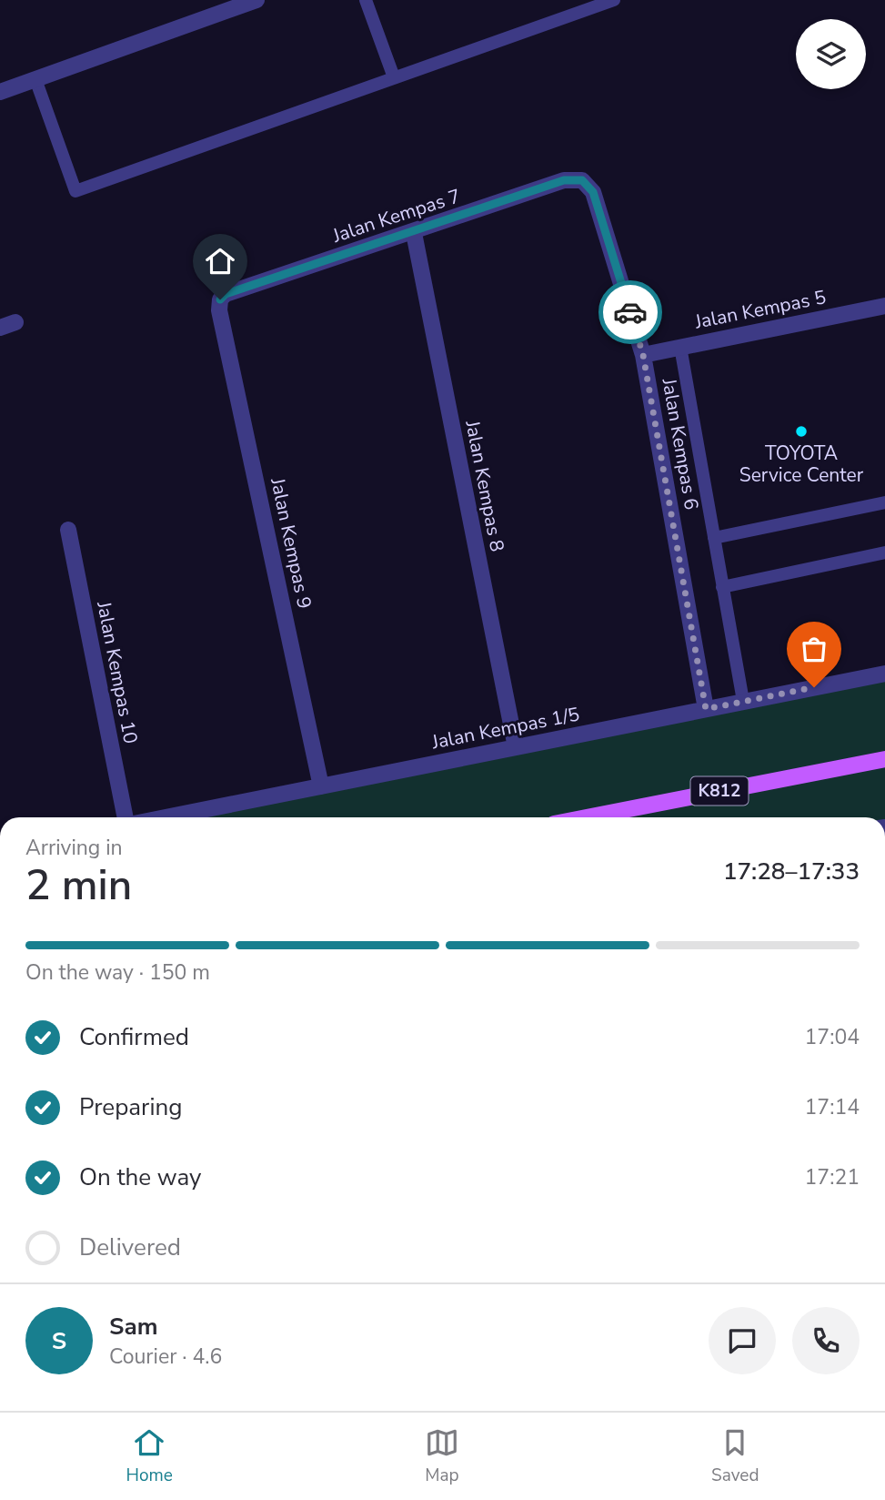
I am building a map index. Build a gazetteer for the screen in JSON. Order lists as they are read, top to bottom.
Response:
{
  "streets": {
    "main road": ["K812"],
    "street": [
      "Jalan Kempas 7",
      "Jalan Kempas 5",
      "Jalan Kempas 6",
      "Jalan Kempas 8",
      "Jalan Kempas 9",
      "Jalan Kempas 10",
      "Jalan Kempas 1/5"
    ]
  },
  "crossings": [
    ["Jalan Kempas 7", "Jalan Kempas 6"],
    ["Jalan Kempas 7", "Jalan Kempas 8"],
    ["Jalan Kempas 7", "Jalan Kempas 9"],
    ["Jalan Kempas 5", "Jalan Kempas 6"],
    ["Jalan Kempas 6", "Jalan Kempas 1/5"],
    ["Jalan Kempas 8", "Jalan Kempas 1/5"],
    ["Jalan Kempas 9", "Jalan Kempas 1/5"]
  ],
  "places": ["TOYOTA Service Center"],
  "page": {
    "heading": ["2 min", "Arriving in", "17:28–17:33"],
    "panel": ["Sam", "Courier · 4.6"],
    "bar": "On the way · 150 m",
    "list": [
      ["Confirmed", "17:04"],
      ["Preparing", "17:14"],
      ["On the way", "17:21"],
      "Delivered"
    ],
    "round": "S",
    "tabs": ["Home", "Map", "Saved"]
  }
}
